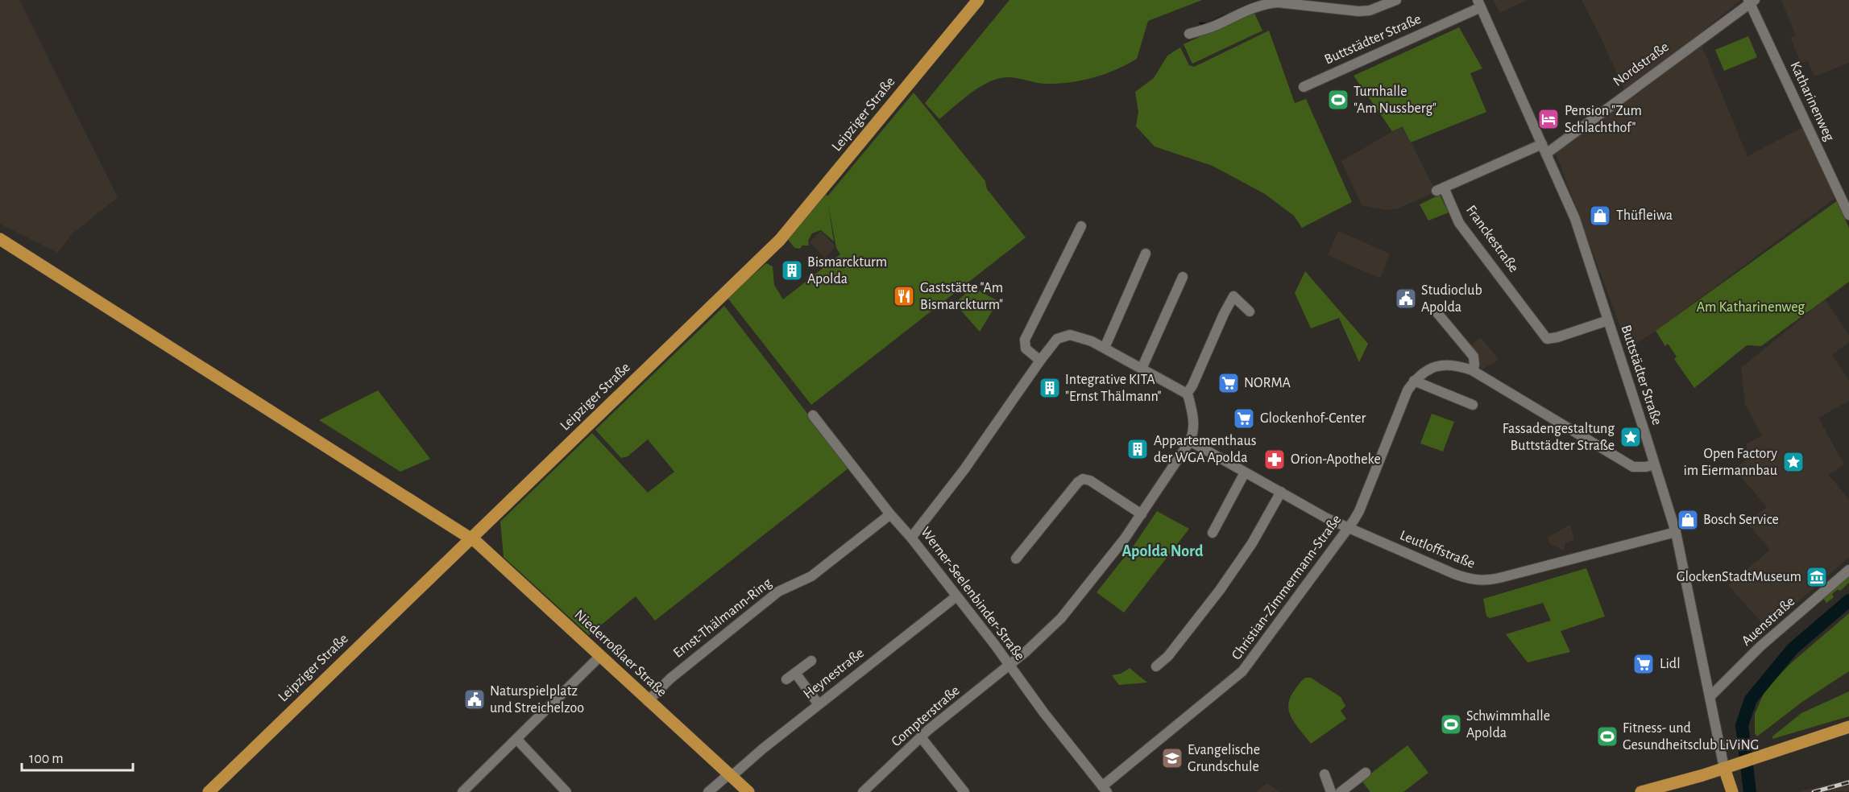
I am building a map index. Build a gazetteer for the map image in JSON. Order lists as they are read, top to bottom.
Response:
{
  "streets": {
    "main road": ["Leipziger Straße", "Niederroßlaer Straße"],
    "street": [
      "Buttstädter Straße",
      "Nordstraße",
      "Katharinenweg",
      "Franckestraße",
      "Leutloffstraße",
      "Christian-Zimmermann-Straße",
      "Werner-Seelenbinder-Straße",
      "Ernst-Thälmann-Ring",
      "Auenstraße",
      "Heynestraße",
      "Compterstraße"
    ]
  },
  "crossings": [
    ["Buttstädter Straße", "Nordstraße"],
    ["Buttstädter Straße", "Franckestraße"],
    ["Buttstädter Straße", "Leutloffstraße"],
    ["Buttstädter Straße", "Auenstraße"],
    ["Nordstraße", "Katharinenweg"],
    ["Nordstraße", "Franckestraße"],
    ["Leipziger Straße", "Niederroßlaer Straße"],
    ["Leutloffstraße", "Christian-Zimmermann-Straße"],
    ["Christian-Zimmermann-Straße", "Werner-Seelenbinder-Straße"],
    ["Werner-Seelenbinder-Straße", "Ernst-Thälmann-Ring"],
    ["Werner-Seelenbinder-Straße", "Heynestraße"],
    ["Werner-Seelenbinder-Straße", "Compterstraße"],
    ["Ernst-Thälmann-Ring", "Niederroßlaer Straße"],
    ["Niederroßlaer Straße", "Heynestraße"]
  ],
  "districts": ["Apolda Nord"],
  "parks": ["Am Katharinenweg"],
  "places": {
    "sports": ["Turnhalle \"Am Nussberg\"", "Schwimmhalle Apolda", "Fitness- und Gesundheitsclub LiViNG"],
    "hotel": ["Pension \"Zum Schlachthof\""],
    "shop": ["Thüfleiwa", "Bosch Service"],
    "building": ["Bismarckturm Apolda", "Integrative KITA \"Ernst Thälmann\"", "Appartementhaus der WGA Apolda"],
    "restaurant": ["Gaststätte \"Am Bismarckturm\""],
    "public building": ["Studioclub Apolda", "Naturspielplatz und Streichelzoo"],
    "supermarket": ["NORMA", "Glockenhof-Center", "Lidl"],
    "place": ["Fassadengestaltung Buttstädter Straße", "Open Factory im Eiermannbau"],
    "pharmacy": ["Orion-Apotheke"],
    "museum": ["GlockenStadtMuseum"],
    "school or university": ["Evangelische Grundschule"]
  },
  "scale_bar": "100 m"
}
